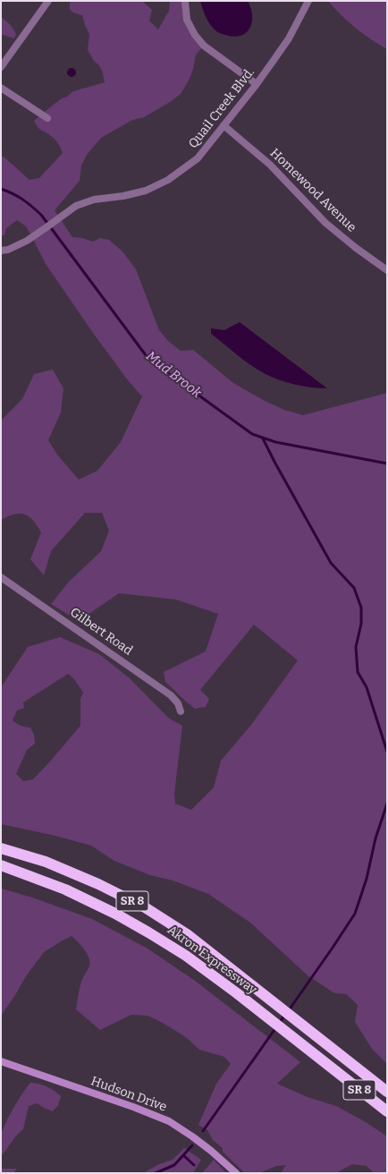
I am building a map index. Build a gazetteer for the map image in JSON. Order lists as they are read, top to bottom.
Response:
{
  "streets": {
    "highway": ["SR 8", "Akron Expressway"],
    "street": [
      "Quail Creek Blvd.",
      "Homewood Avenue",
      "Gilbert Road",
      "Hudson Drive"
    ]
  },
  "crossings": [
    ["Quail Creek Blvd.", "Homewood Avenue"]
  ],
  "water": ["Mud Brook"]
}
